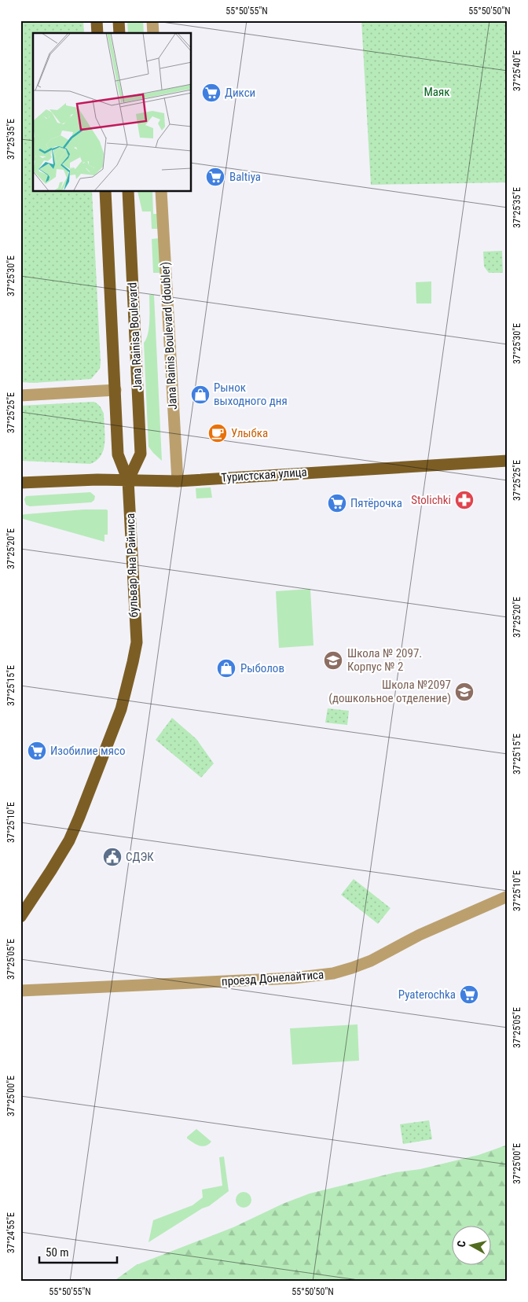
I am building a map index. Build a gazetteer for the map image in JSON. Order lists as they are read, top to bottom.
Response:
{
  "streets": {
    "main road": ["Jana Rainisa Boulevard", "Туристская улица", "бульвар Яна Райниса"],
    "street": ["Jana Rainis Boulevard (doubler)", "проезд Донелайтиса"]
  },
  "crossings": [
    ["Jana Rainis Boulevard (doubler)", "Туристская улица"],
    ["Jana Rainisa Boulevard", "Туристская улица"],
    ["Jana Rainisa Boulevard", "бульвар Яна Райниса"],
    ["Туристская улица", "бульвар Яна Райниса"]
  ],
  "parks": ["Маяк"],
  "places": {
    "supermarket": [
      "Дикси",
      "Baltiya",
      "Пятёрочка",
      "Изобилие мясо",
      "Pyaterochka"
    ],
    "shop": ["Рынок выходного дня", "Рыболов"],
    "cafe": ["Улыбка"],
    "pharmacy": ["Stolichki"],
    "school or university": ["Школа № 2097. Корпус № 2", "Школа №2097 (дошкольное отделение)"],
    "public building": ["СДЭК"]
  },
  "scale_bar": "50 m",
  "north": "left",
  "coordinates": [
    "55°50'55\"N",
    "55°50'50\"N",
    "37°25'40\"E",
    "37°25'35\"E",
    "37°25'30\"E",
    "37°25'25\"E",
    "37°25'20\"E",
    "37°25'15\"E",
    "37°25'10\"E",
    "37°25'05\"E",
    "37°25'00\"E",
    "37°24'55\"E"
  ]
}
